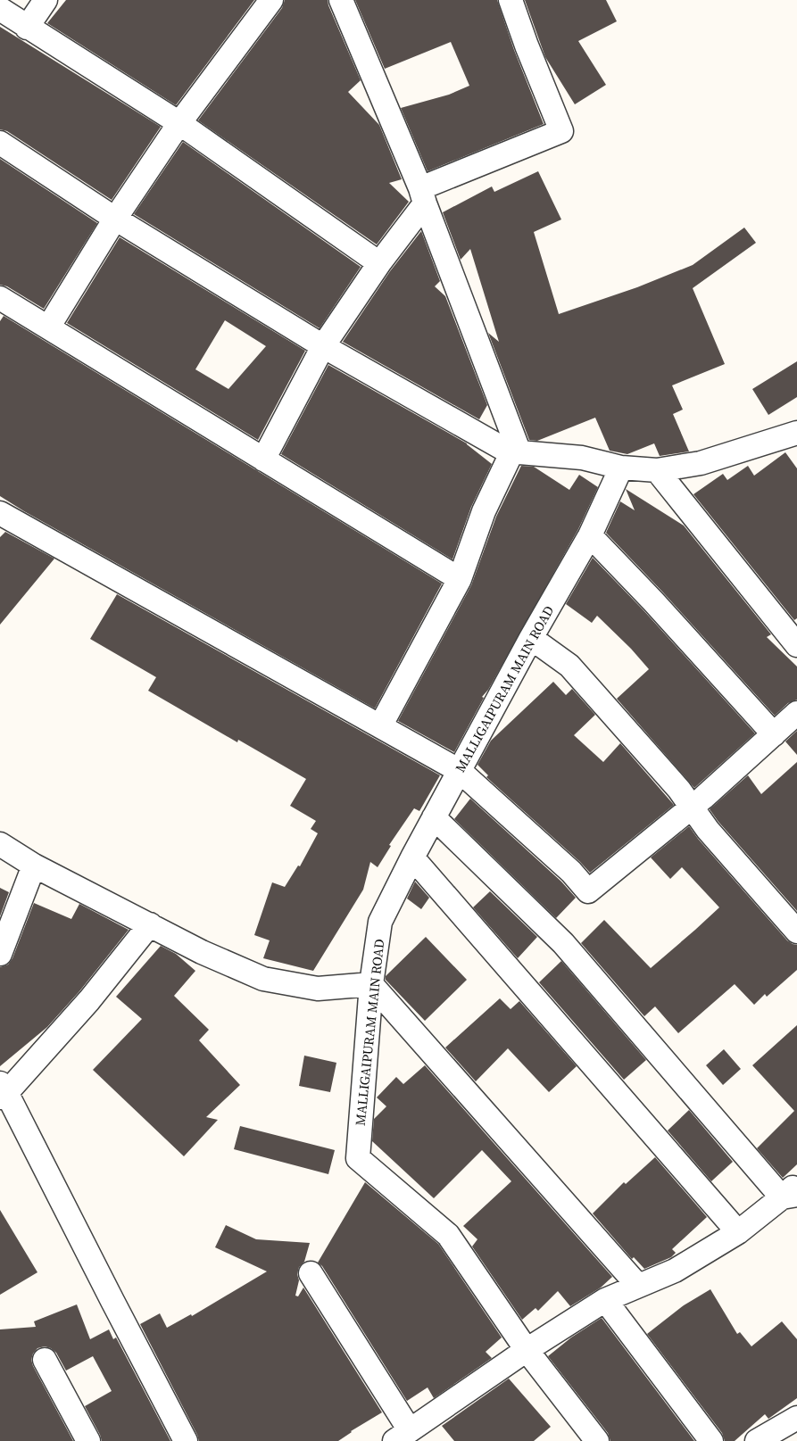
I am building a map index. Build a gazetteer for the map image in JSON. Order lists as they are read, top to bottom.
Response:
{
  "streets": {
    "street": ["MALLIGAIPURAM MAIN ROAD"]
  }
}
